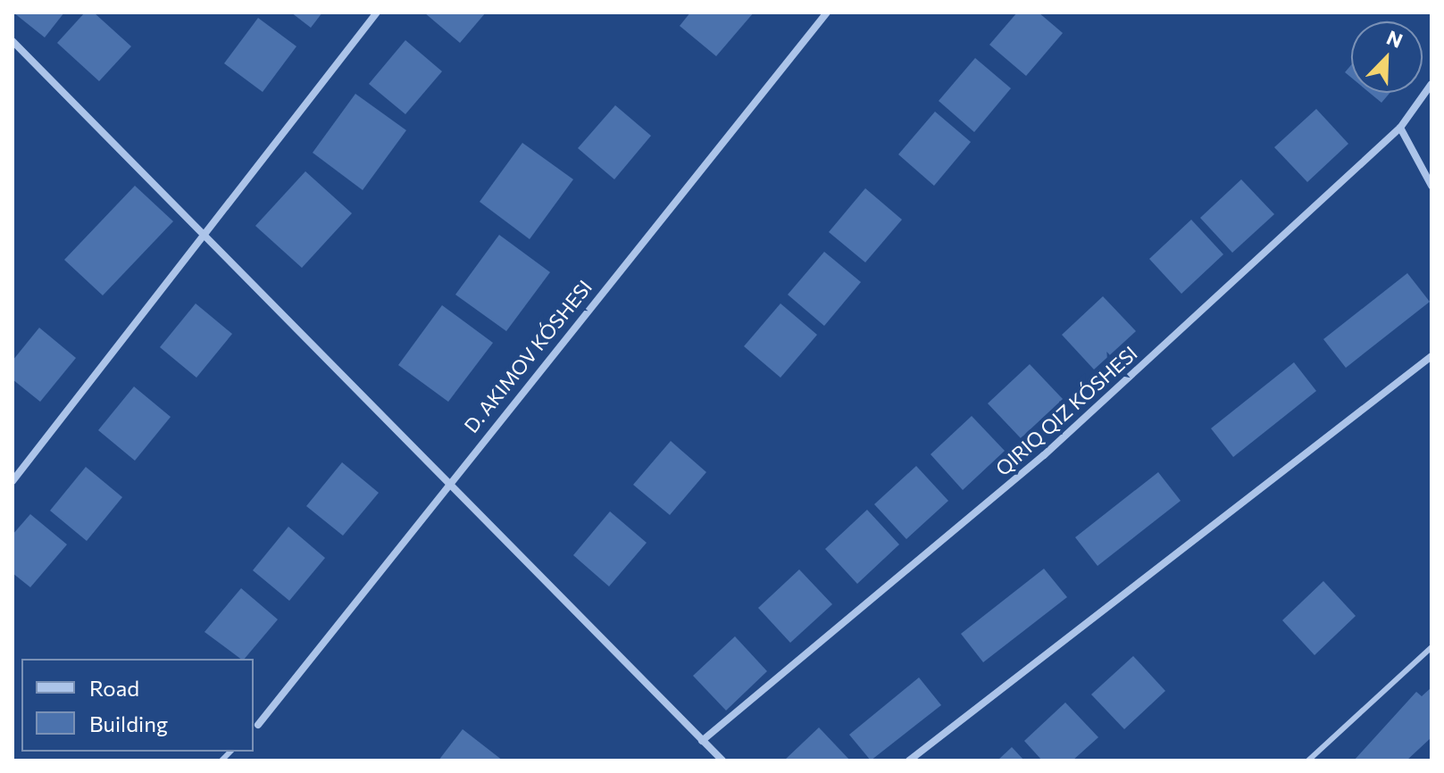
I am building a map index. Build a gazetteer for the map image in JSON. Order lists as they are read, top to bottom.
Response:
{
  "streets": {
    "street": ["D. AKIMOV KÓSHESI"]
  },
  "legend": ["Road", "Building"],
  "north": "top right"
}
